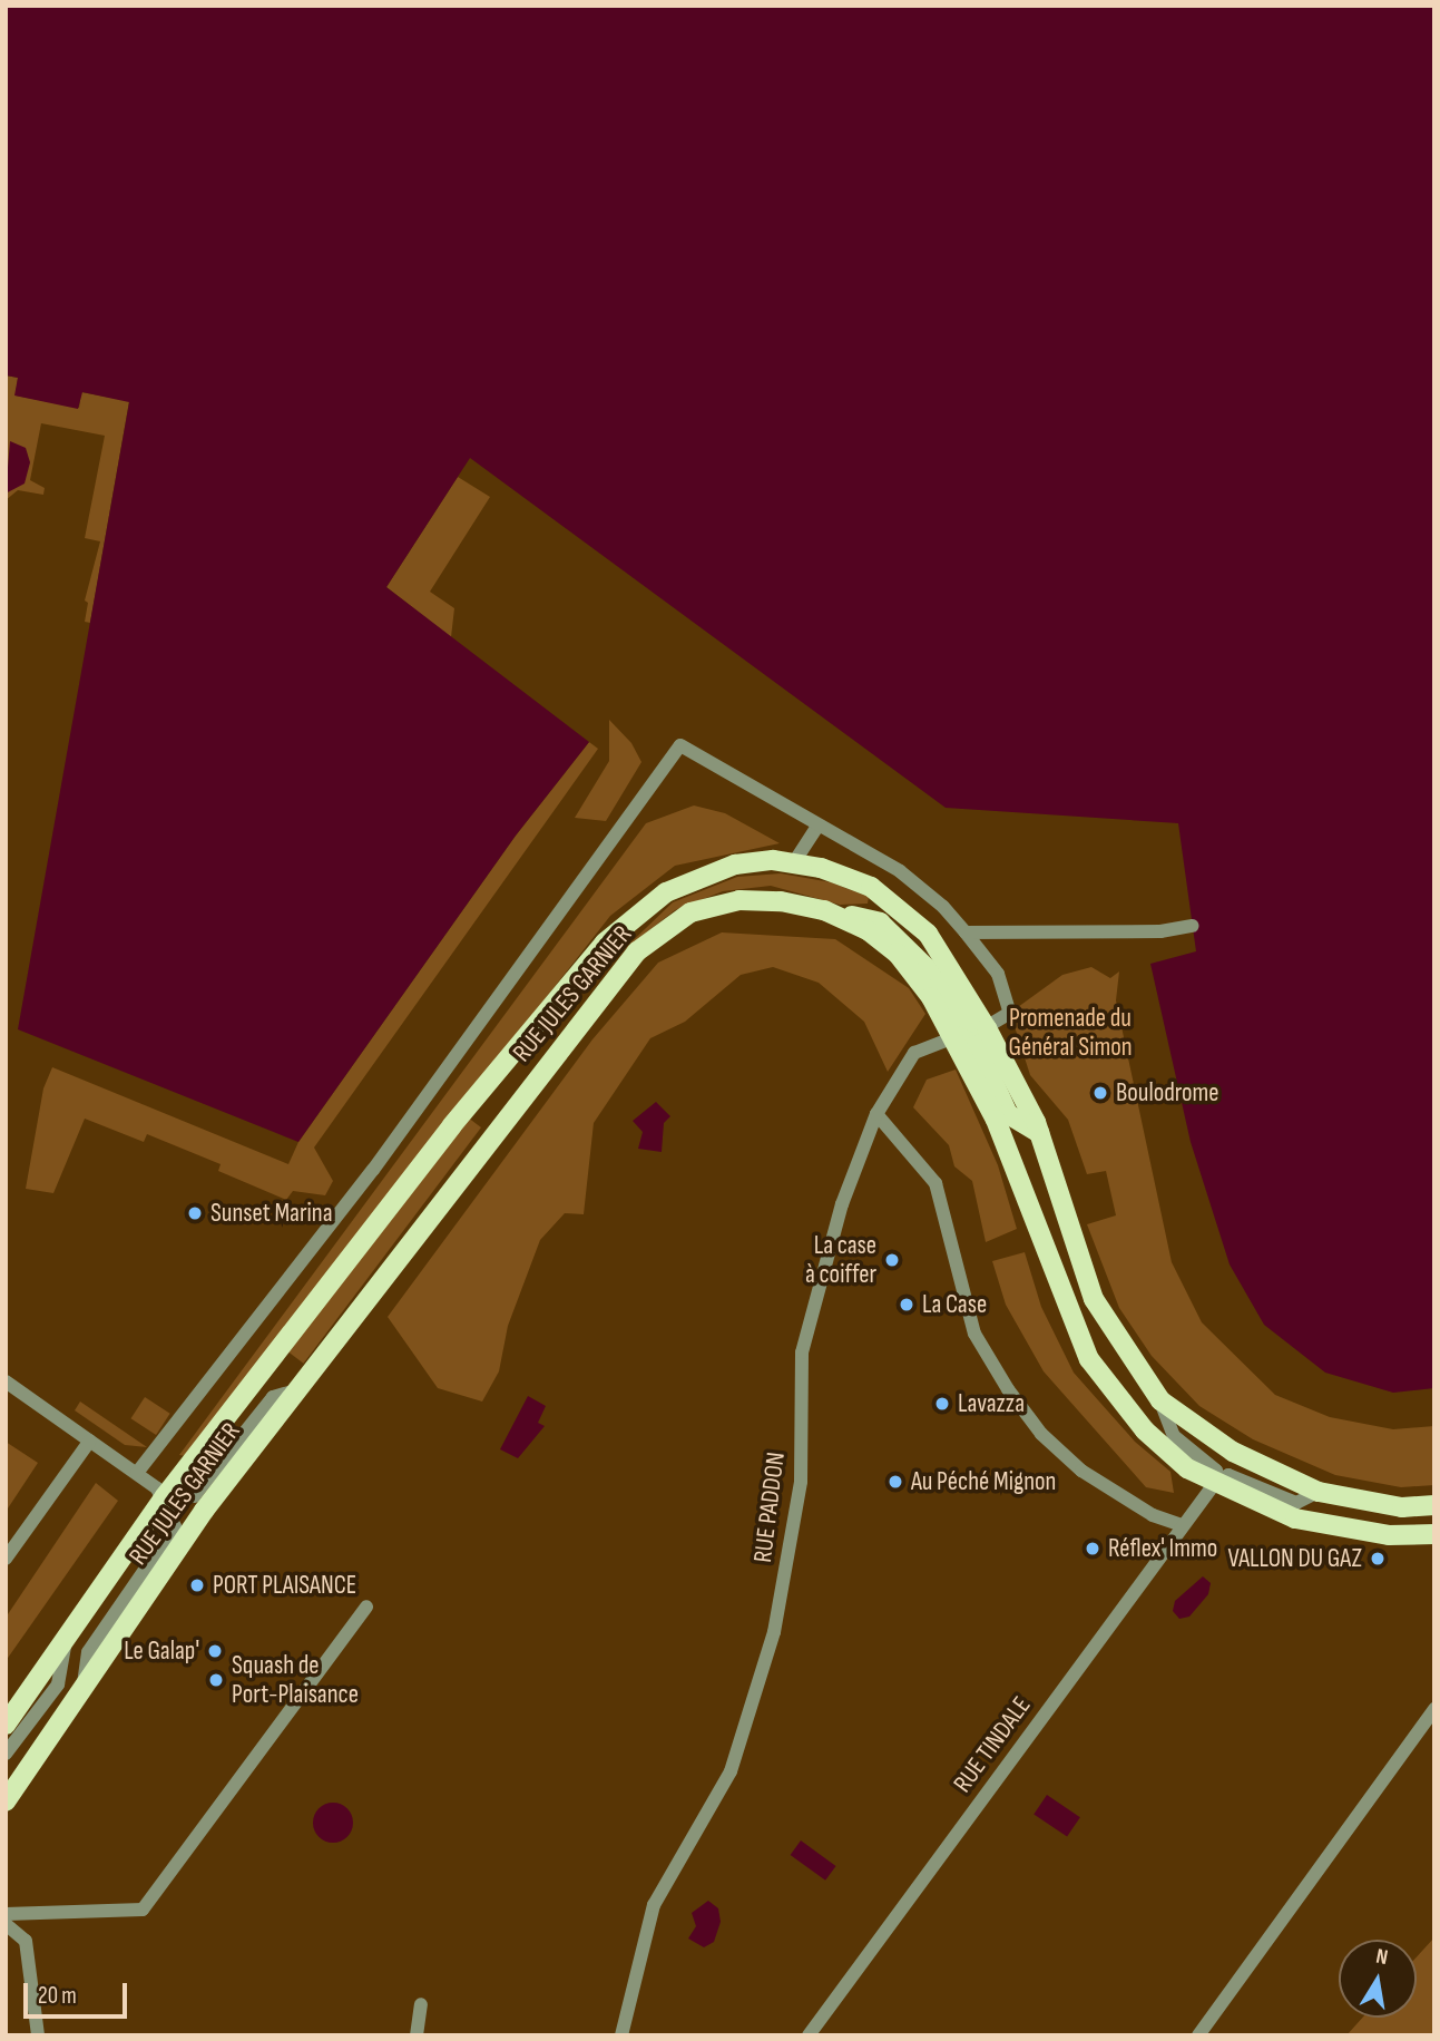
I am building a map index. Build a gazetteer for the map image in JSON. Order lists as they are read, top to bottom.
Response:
{
  "streets": {
    "main road": ["RUE JULES GARNIER"],
    "street": ["RUE PADDON", "RUE TINDALE"]
  },
  "crossings": [
    ["RUE JULES GARNIER", "RUE PADDON"],
    ["RUE JULES GARNIER", "RUE TINDALE"]
  ],
  "parks": ["Promenade du Général Simon"],
  "places": [
    "Boulodrome",
    "Sunset Marina",
    "La case à coiffer",
    "La Case",
    "Lavazza",
    "Au Péché Mignon",
    "Réflex' Immo",
    "VALLON DU GAZ",
    "PORT PLAISANCE",
    "Le Galap'",
    "Squash de Port-Plaisance"
  ],
  "scale_bar": "20 m",
  "north": "top"
}
